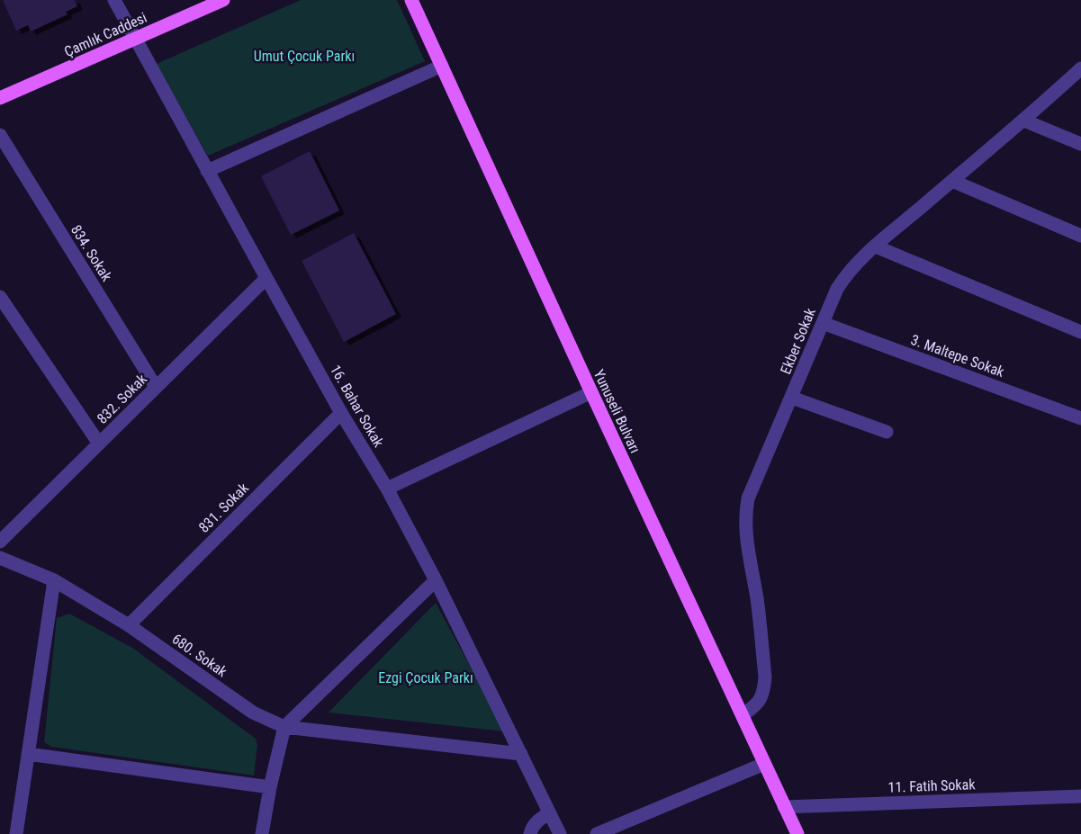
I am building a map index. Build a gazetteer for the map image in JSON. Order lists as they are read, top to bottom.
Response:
{
  "streets": {
    "main road": ["Çamlık Caddesi", "Yunuseli Bulvarı"],
    "street": [
      "834. Sokak",
      "Ekber Sokak",
      "3. Maltepe Sokak",
      "832. Sokak",
      "16. Bahar Sokak",
      "831. Sokak",
      "680. Sokak",
      "11. Fatih Sokak"
    ]
  },
  "crossings": [
    ["Çamlık Caddesi", "16. Bahar Sokak"],
    ["834. Sokak", "832. Sokak"],
    ["Ekber Sokak", "3. Maltepe Sokak"],
    ["Ekber Sokak", "Yunuseli Bulvarı"],
    ["832. Sokak", "16. Bahar Sokak"],
    ["16. Bahar Sokak", "831. Sokak"],
    ["16. Bahar Sokak", "680. Sokak"],
    ["Yunuseli Bulvarı", "11. Fatih Sokak"],
    ["831. Sokak", "680. Sokak"]
  ],
  "parks": ["Umut Çocuk Parkı", "Ezgi Çocuk Parkı"]
}
